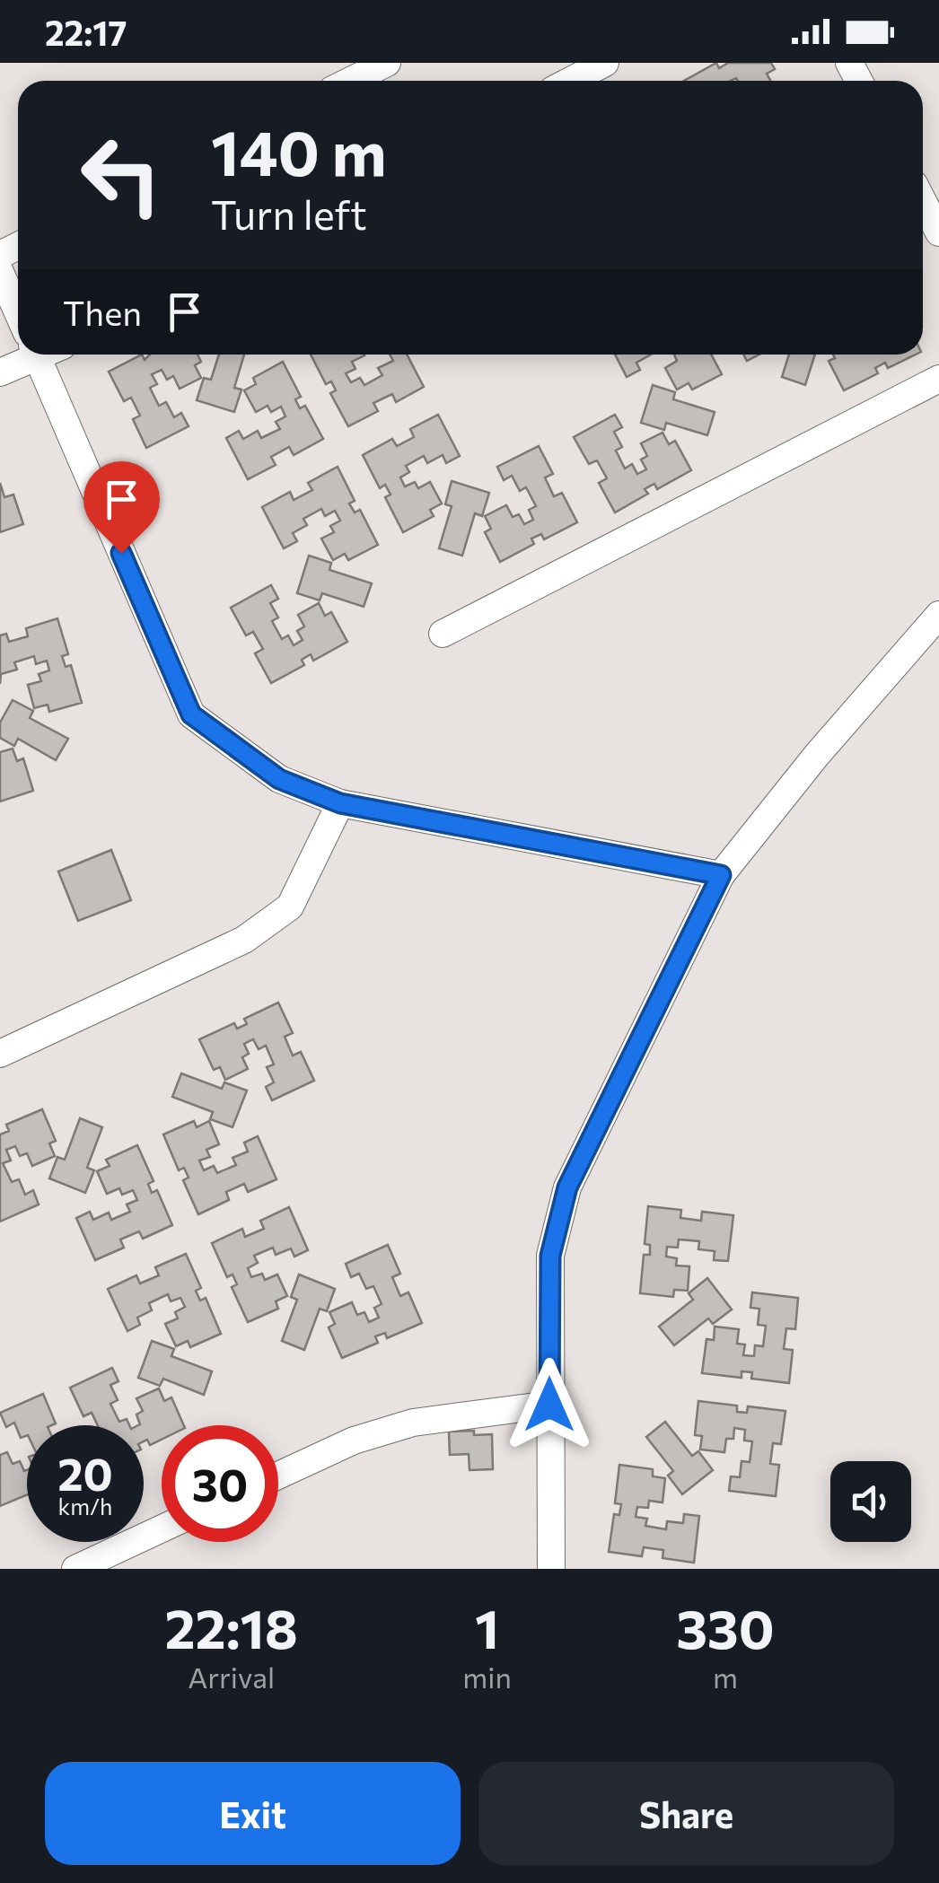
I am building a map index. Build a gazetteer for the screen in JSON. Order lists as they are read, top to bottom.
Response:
{
  "page": {
    "status": "22:17",
    "turn": ["140 m", "Turn left"],
    "then": "Then",
    "speed": "20 km/h",
    "limit": "30",
    "eta": [
      "22:18",
      "Arrival",
      "1",
      "min",
      "330",
      "m"
    ],
    "buttons": ["Exit", "Share"]
  }
}
